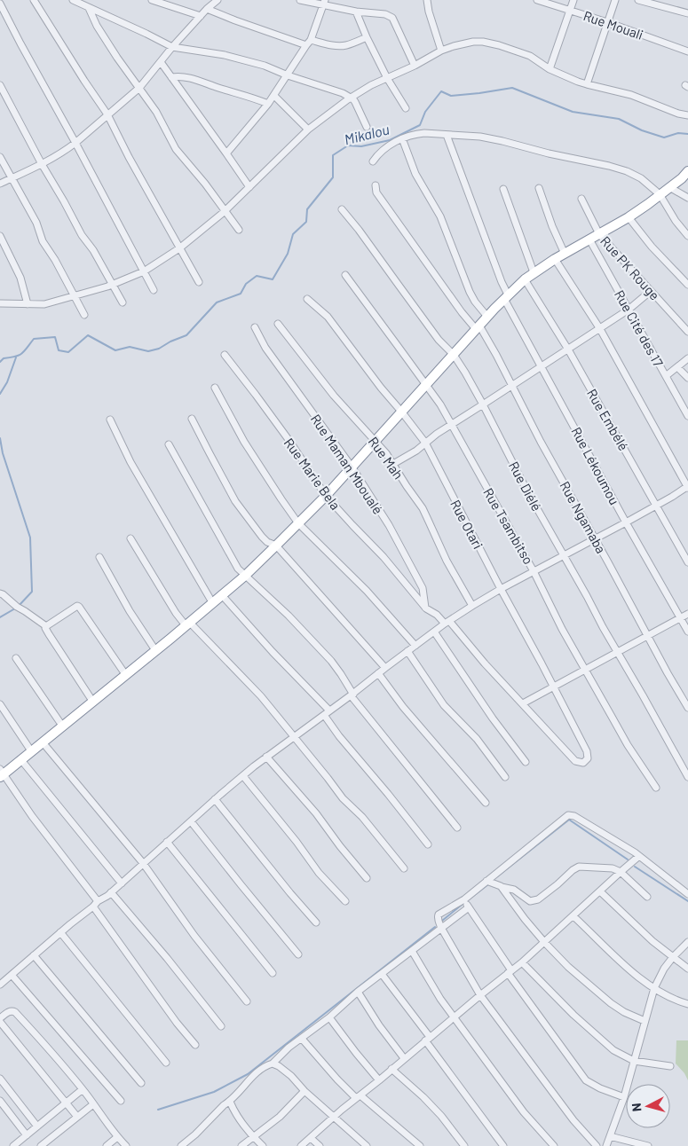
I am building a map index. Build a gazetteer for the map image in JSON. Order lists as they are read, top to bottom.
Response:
{
  "streets": {
    "street": [
      "Rue Mouali",
      "Rue PK Rouge",
      "Rue Cité des 17",
      "Rue Embélé",
      "Rue Mah",
      "Rue Maman Mboualé",
      "Rue Lékoumou",
      "Rue Marie Bela",
      "Rue Diélé",
      "Rue Ngamaba",
      "Rue Otari",
      "Rue Tsambitso"
    ]
  },
  "crossings": [
    ["Rue Maman Mboualé", "Rue Marie Bela"],
    ["Rue Marie Bela", "Rue Otari"]
  ],
  "water": ["Mikalou"],
  "north": "left"
}
